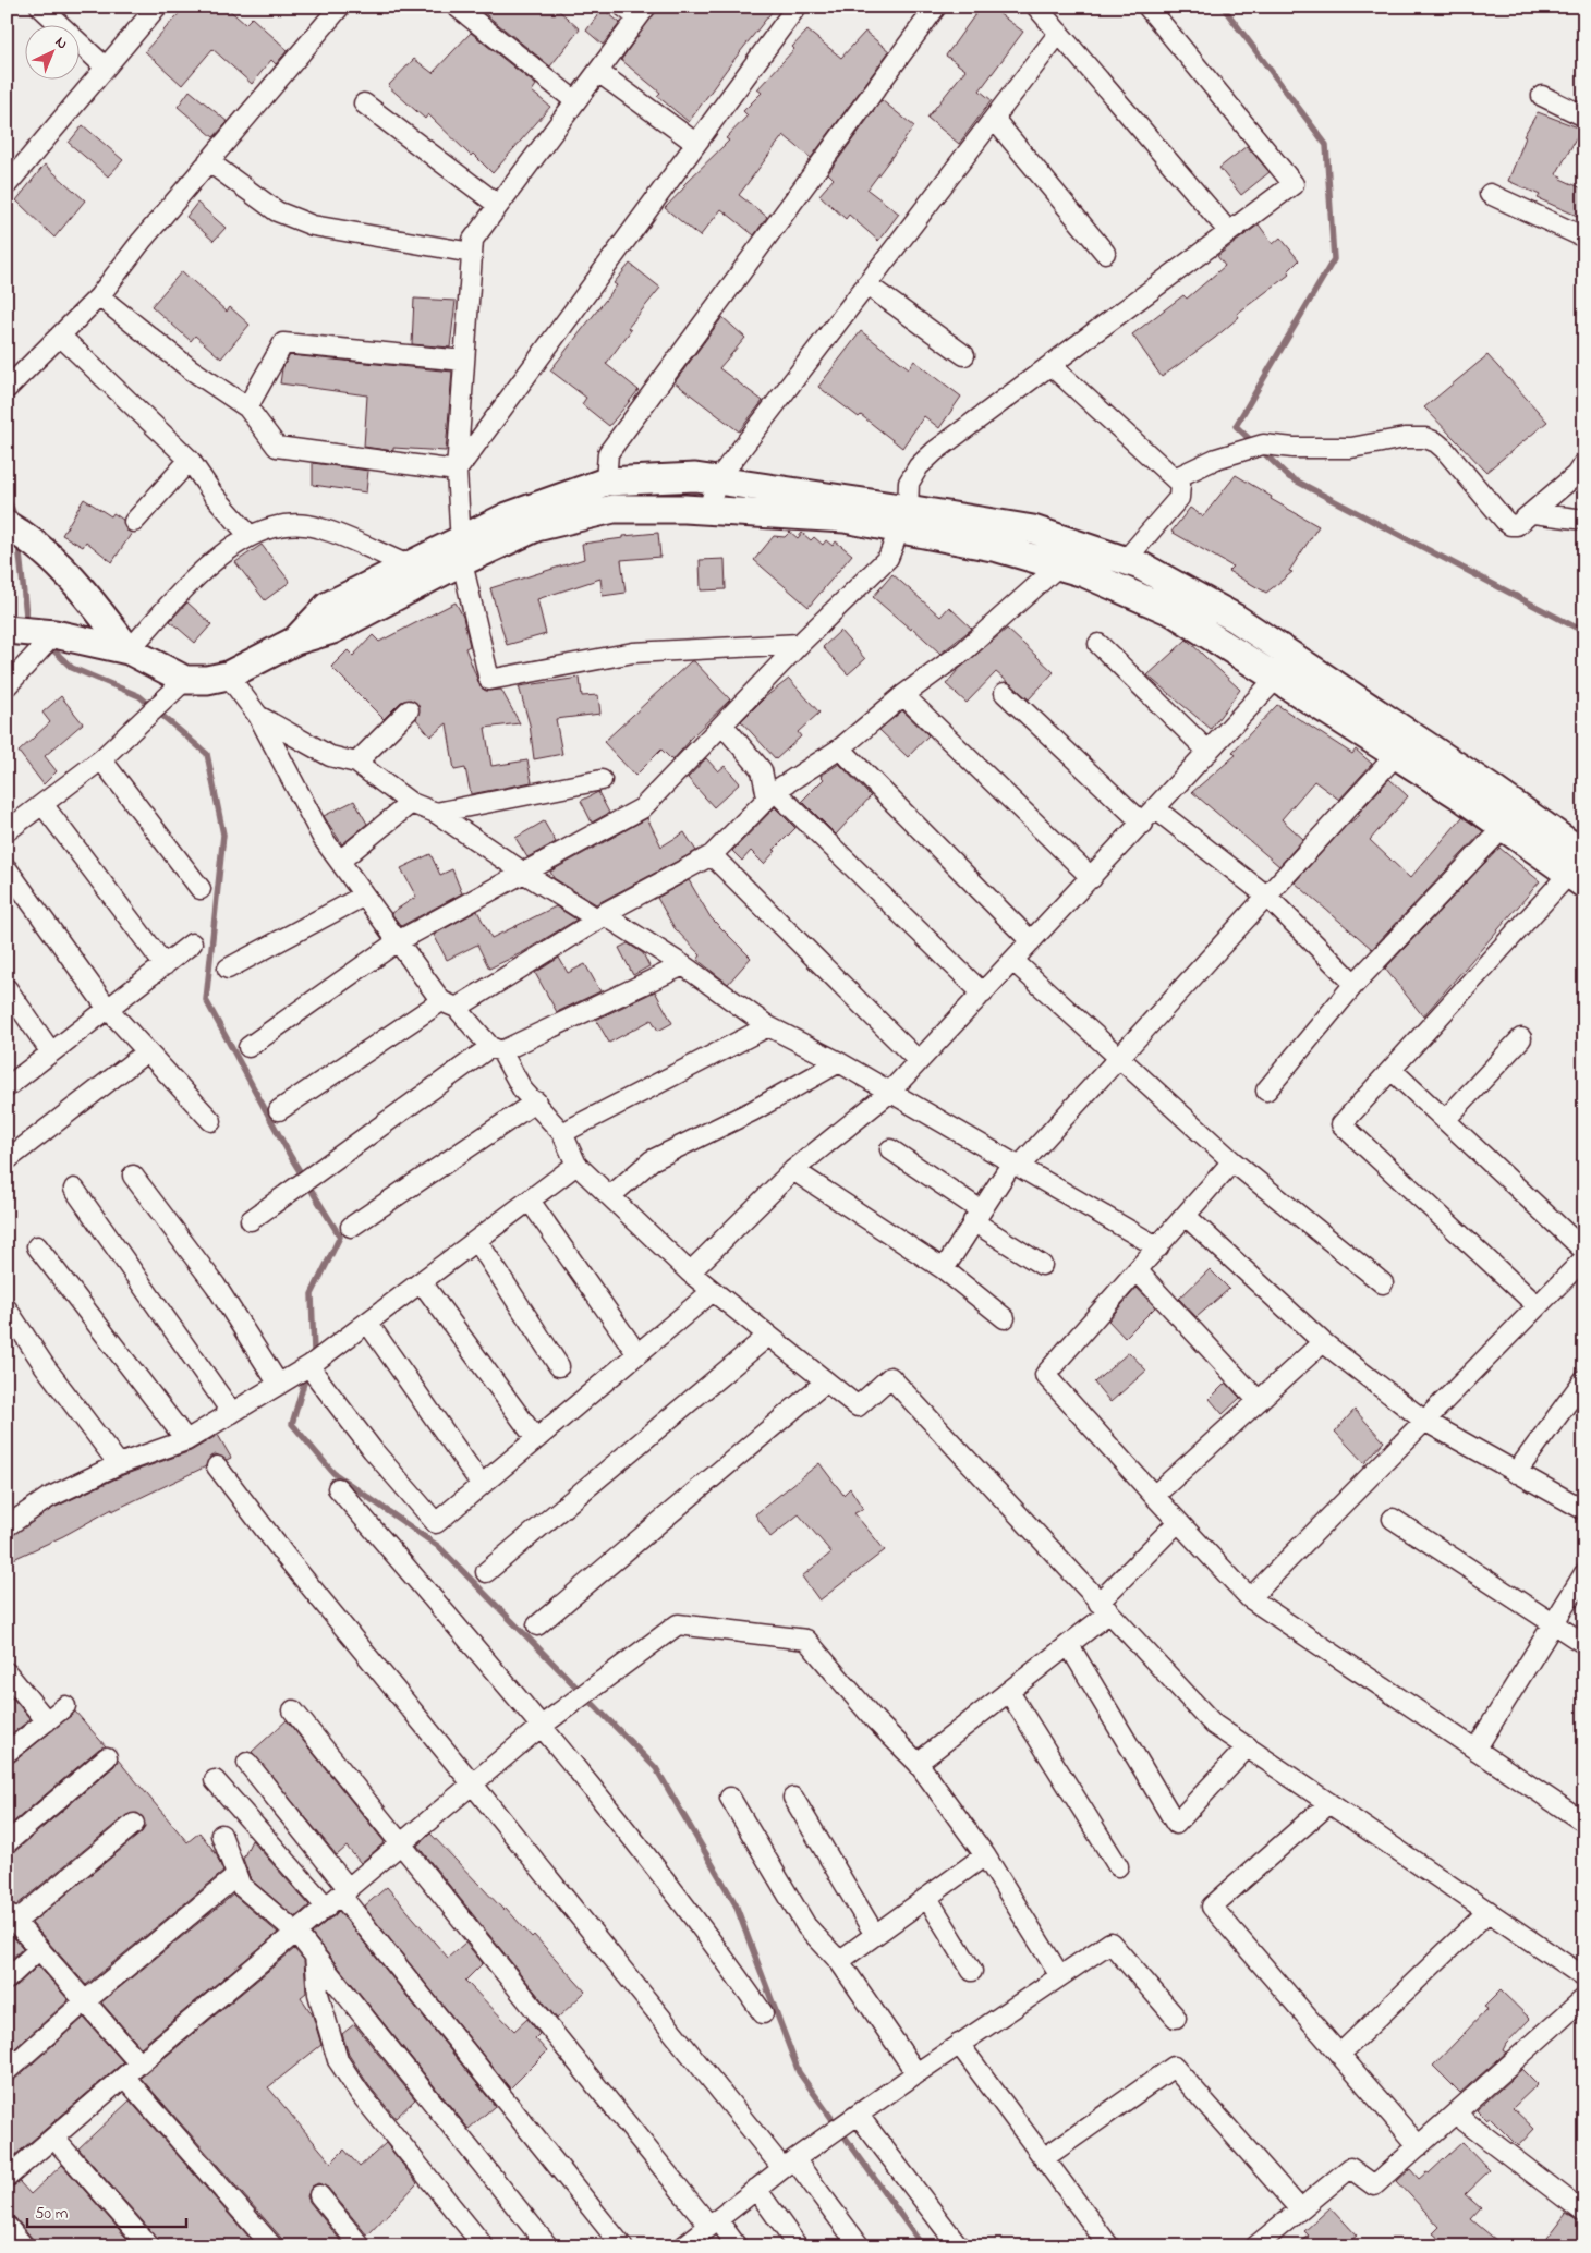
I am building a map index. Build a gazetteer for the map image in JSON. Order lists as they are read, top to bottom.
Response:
{
  "scale_bar": "50 m",
  "north": "top right"
}
